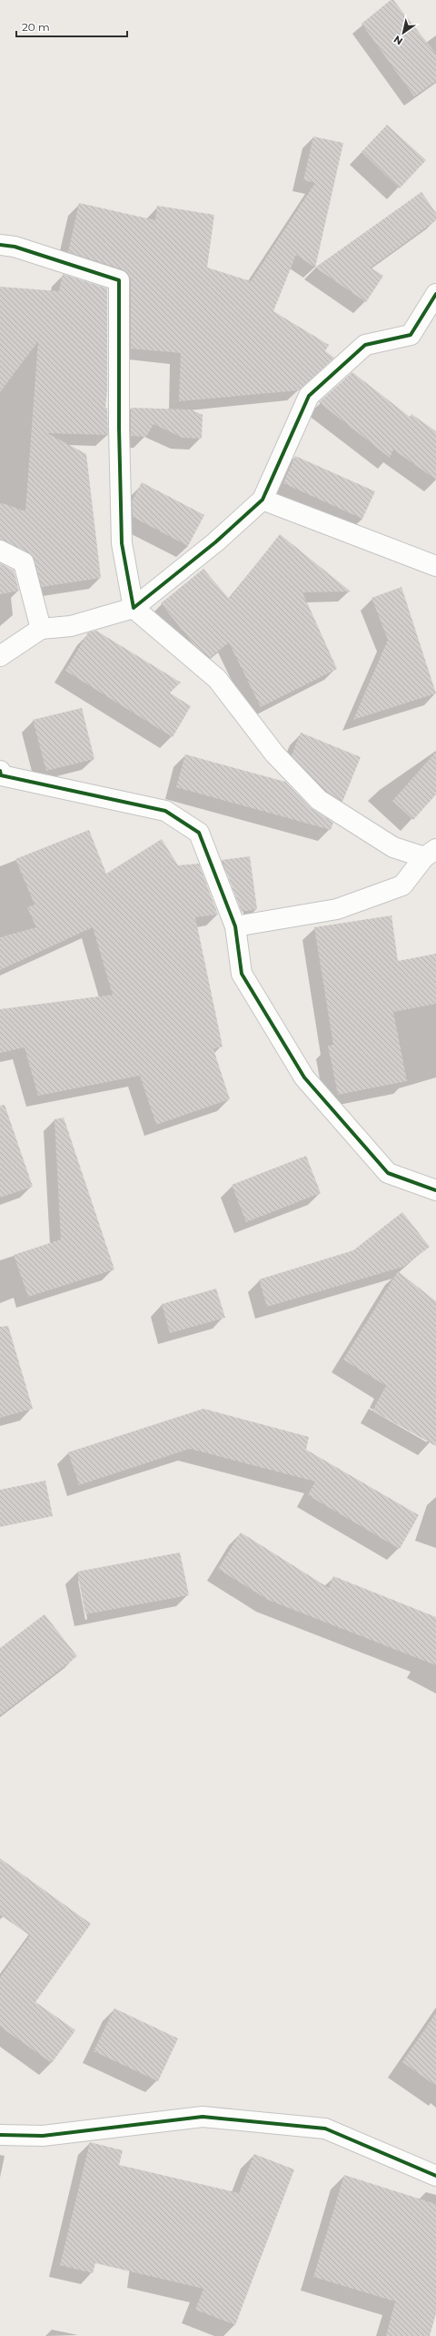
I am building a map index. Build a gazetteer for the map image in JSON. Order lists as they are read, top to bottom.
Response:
{
  "scale_bar": "20 m",
  "north": "bottom left"
}
